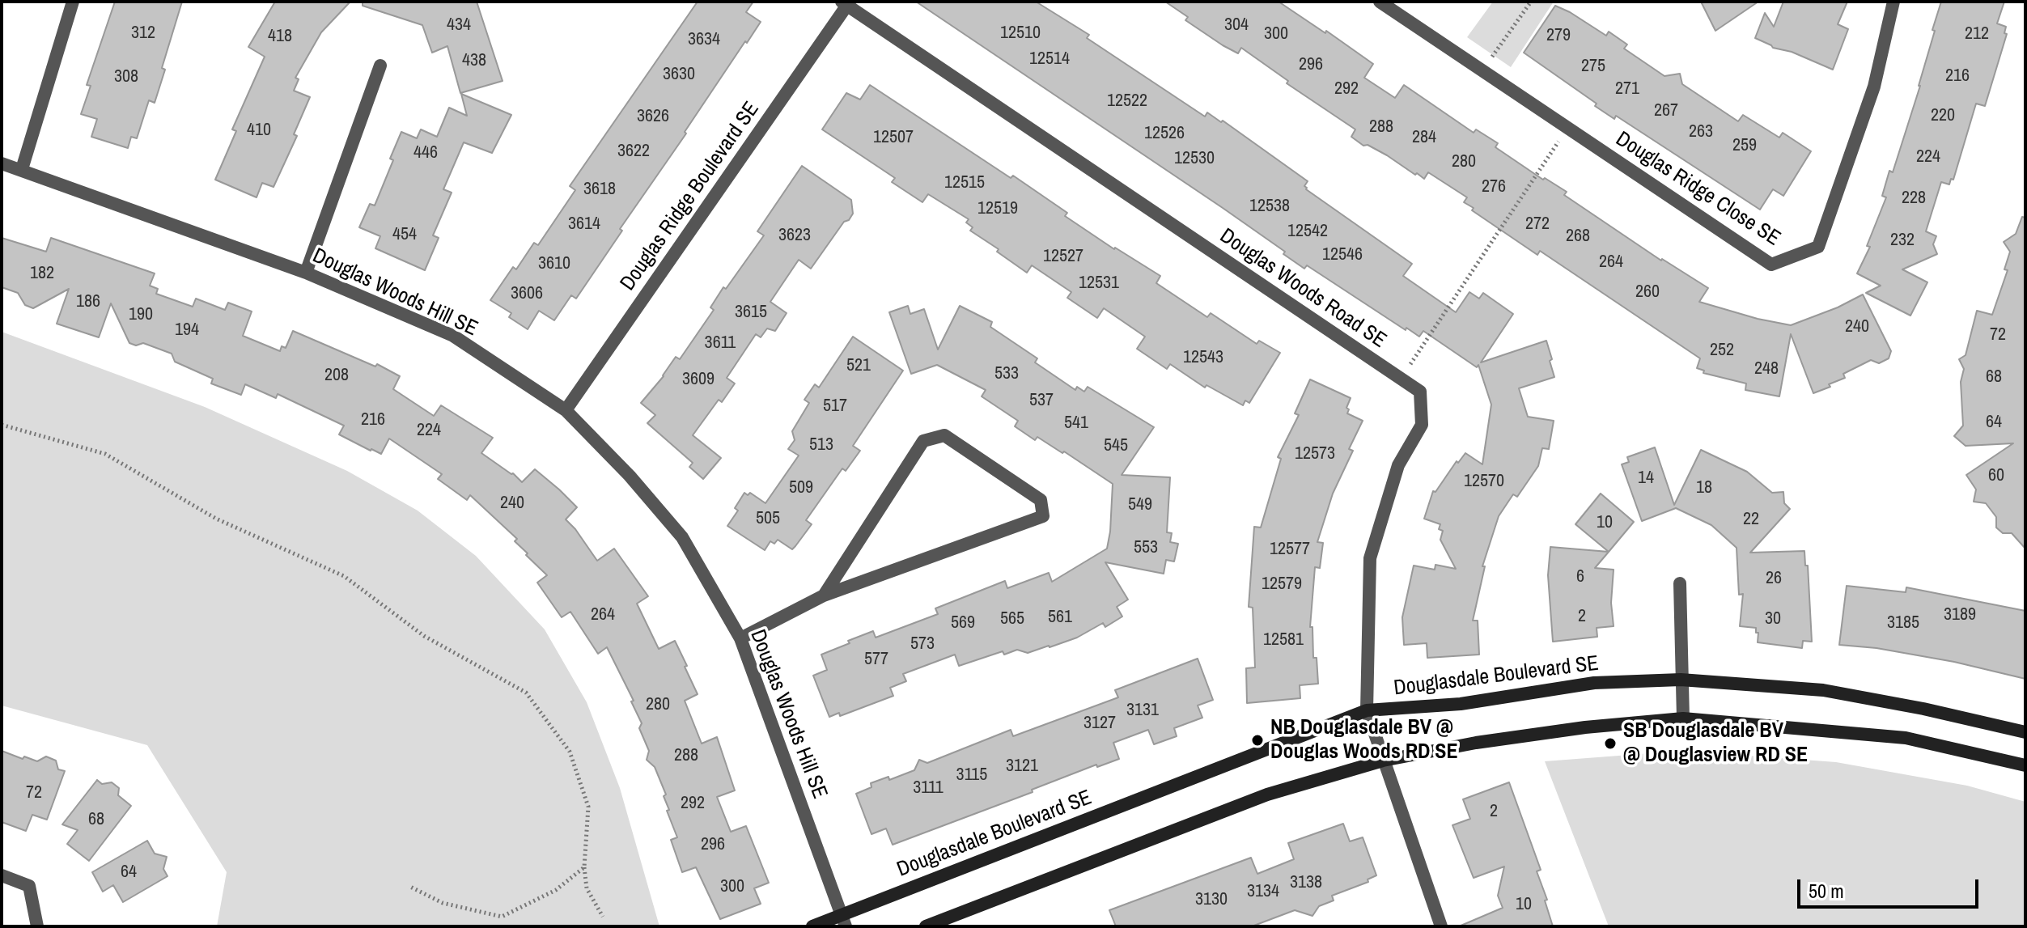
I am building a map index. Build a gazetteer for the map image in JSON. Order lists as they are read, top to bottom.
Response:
{
  "streets": {
    "street": [
      "Douglas Ridge Close SE",
      "Douglas Ridge Boulevard SE",
      "Douglas Woods Road SE",
      "Douglas Woods Hill SE",
      "Douglasdale Boulevard SE"
    ]
  },
  "crossings": [
    ["Douglas Ridge Boulevard SE", "Douglas Woods Road SE"],
    ["Douglas Ridge Boulevard SE", "Douglas Woods Hill SE"],
    ["Douglas Woods Road SE", "Douglasdale Boulevard SE"],
    ["Douglas Woods Hill SE", "Douglasdale Boulevard SE"]
  ],
  "places": ["NB Douglasdale BV @ Douglas Woods RD SE", "SB Douglasdale BV @ Douglasview RD SE"],
  "house_numbers": [
    "434",
    "304",
    "312",
    "12510",
    "300",
    "212",
    "279",
    "418",
    "3634",
    "12514",
    "438",
    "296",
    "275",
    "3630",
    "216",
    "308",
    "292",
    "271",
    "12522",
    "267",
    "220",
    "3626",
    "288",
    "410",
    "263",
    "12526",
    "12507",
    "284",
    "259",
    "3622",
    "446",
    "224",
    "12530",
    "280",
    "12515",
    "276",
    "3618",
    "228",
    "12538",
    "12519",
    "3614",
    "272",
    "12542",
    "454",
    "3623",
    "268",
    "232",
    "12546",
    "12527",
    "264",
    "3610",
    "182",
    "12531",
    "260",
    "3606",
    "186",
    "3615",
    "190",
    "240",
    "194",
    "72",
    "3611",
    "252",
    "12543",
    "521",
    "248",
    "533",
    "208",
    "68",
    "3609",
    "537",
    "517",
    "216",
    "64",
    "541",
    "224",
    "513",
    "545",
    "12573",
    "60",
    "14",
    "12570",
    "509",
    "18",
    "240",
    "549",
    "505",
    "22",
    "10",
    "553",
    "12577",
    "6",
    "26",
    "12579",
    "264",
    "3189",
    "2",
    "561",
    "565",
    "30",
    "569",
    "3185",
    "12581",
    "573",
    "577",
    "280",
    "3131",
    "3127",
    "288",
    "3121",
    "3115",
    "3111",
    "72",
    "292",
    "2",
    "68",
    "296",
    "64",
    "3138",
    "300",
    "3134",
    "3130",
    "10"
  ],
  "scale_bar": "50 m"
}
